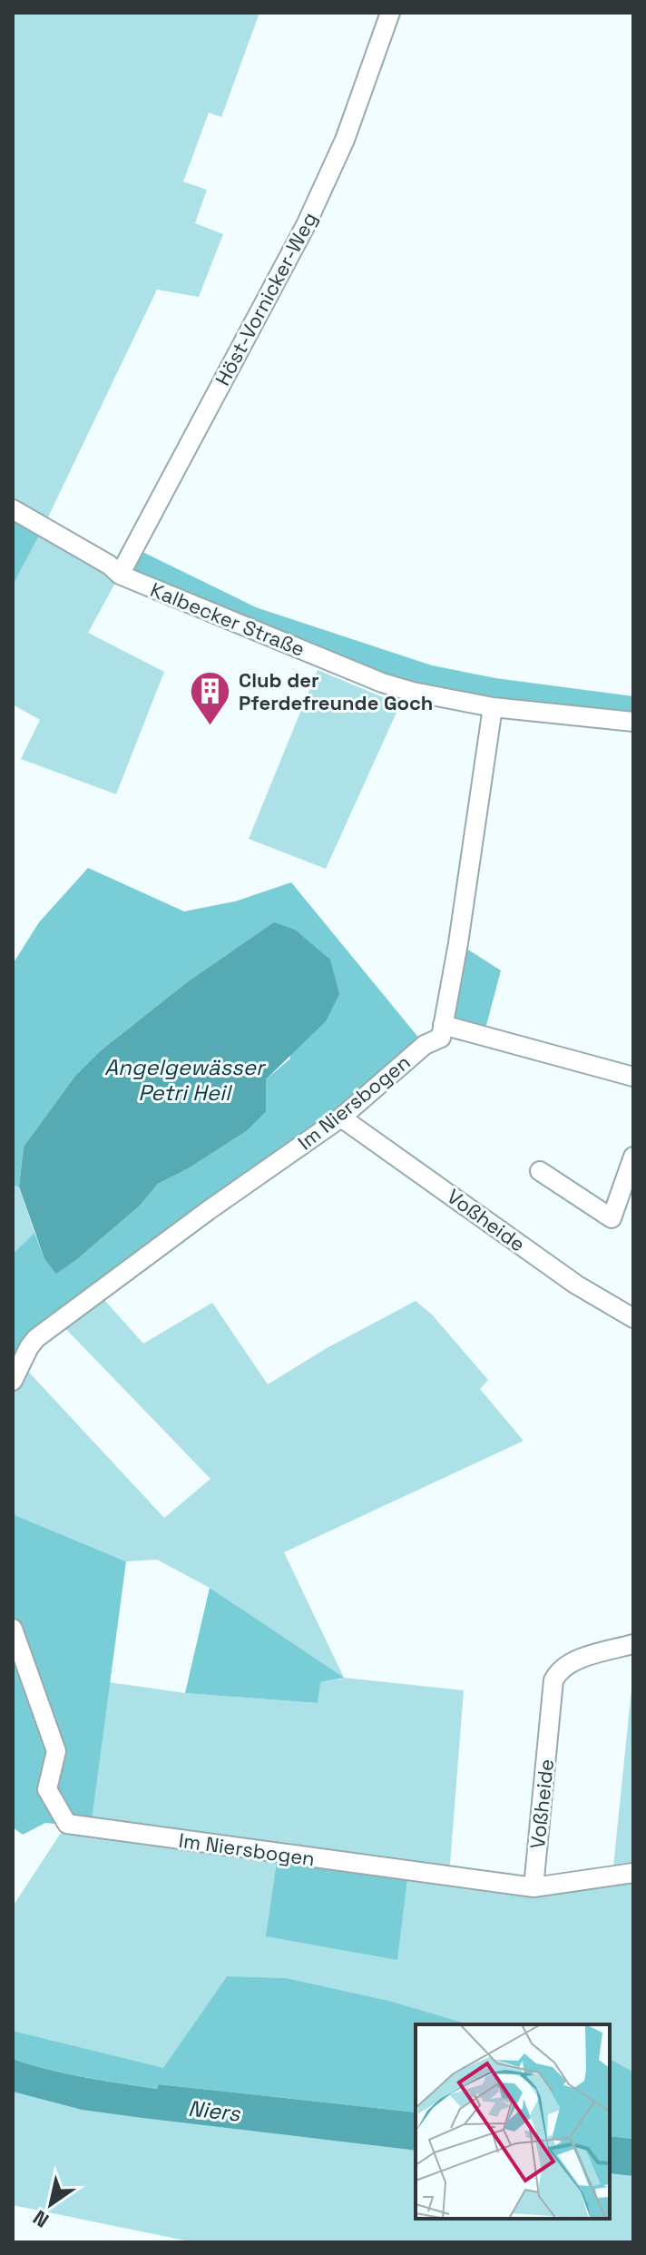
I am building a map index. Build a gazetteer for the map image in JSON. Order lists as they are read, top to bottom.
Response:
{
  "streets": {
    "street": [
      "Höst-Vornicker-Weg",
      "Kalbecker Straße",
      "Im Niersbogen",
      "Voßheide"
    ]
  },
  "crossings": [
    ["Höst-Vornicker-Weg", "Kalbecker Straße"],
    ["Im Niersbogen", "Voßheide"]
  ],
  "water": ["Angelgewässer Petri Heil", "Niers"],
  "places": {
    "building": ["Club der Pferdefreunde Goch"]
  },
  "north": "bottom left"
}
